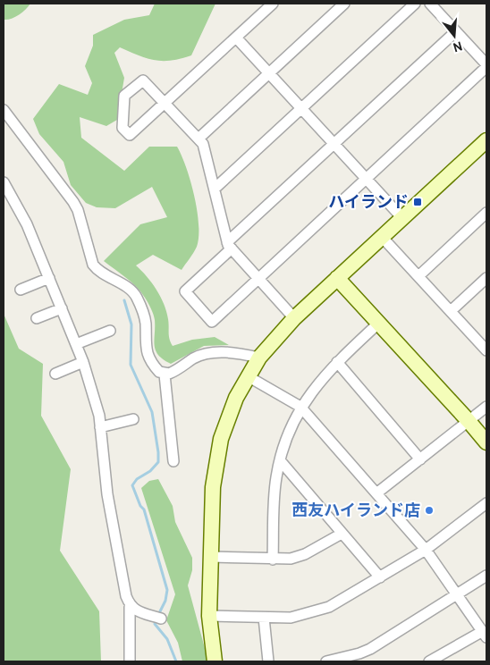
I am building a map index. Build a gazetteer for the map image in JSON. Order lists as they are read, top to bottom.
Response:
{
  "places": {
    "transit": ["ハイランド"],
    "other": ["西友ハイランド店"]
  },
  "north": "bottom"
}
